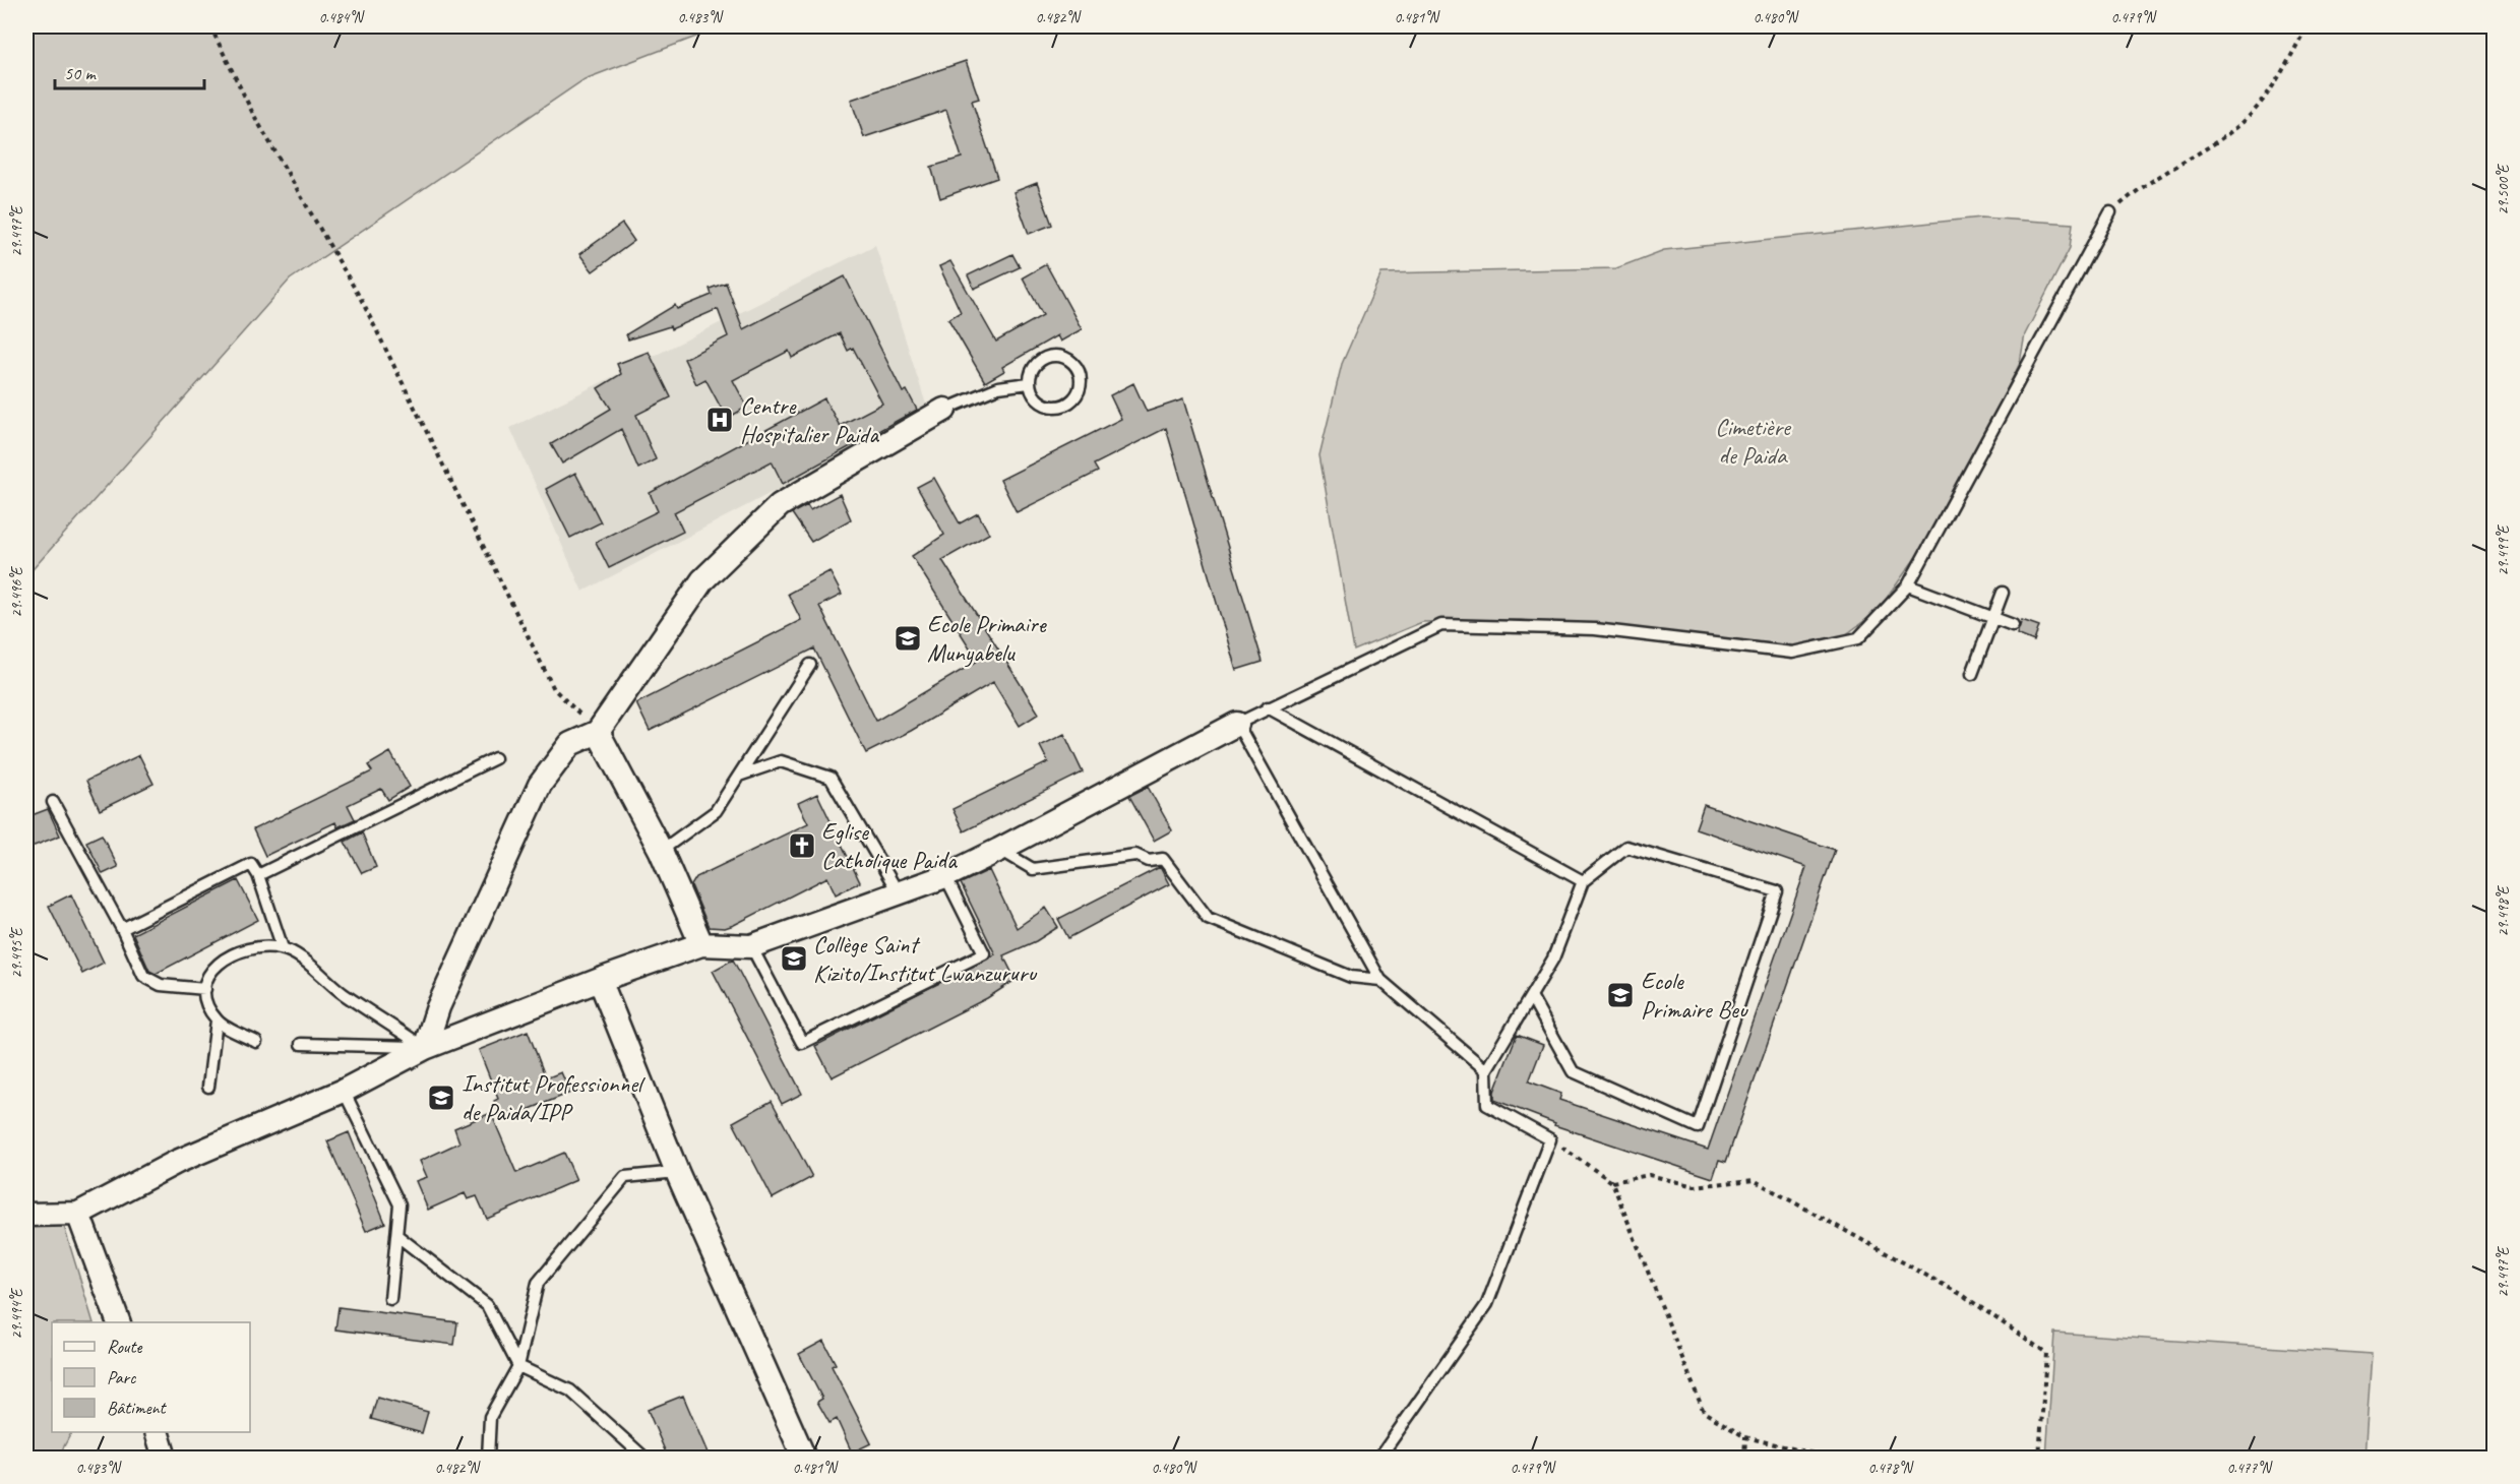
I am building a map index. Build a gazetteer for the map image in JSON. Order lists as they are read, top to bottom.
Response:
{
  "parks": ["Cimetière de Paida"],
  "places": {
    "hospital": ["Centre Hospitalier Paida"],
    "school or university": [
      "Ecole Primaire Munyabelu",
      "Collège Saint Kizito/Institut Lwanzururu",
      "Ecole Primaire Beu",
      "Institut Professionnel de Paida/IPP"
    ],
    "church": ["Eglise Catholique Paida"]
  },
  "legend": ["Route", "Parc", "Bâtiment"],
  "scale_bar": "50 m",
  "coordinates": [
    "0.484°N",
    "0.483°N",
    "0.482°N",
    "0.481°N",
    "0.480°N",
    "0.479°N",
    "29.500°E",
    "29.497°E",
    "29.499°E",
    "29.496°E",
    "29.498°E",
    "29.495°E",
    "29.494°E",
    "0.478°N",
    "0.477°N"
  ]
}
